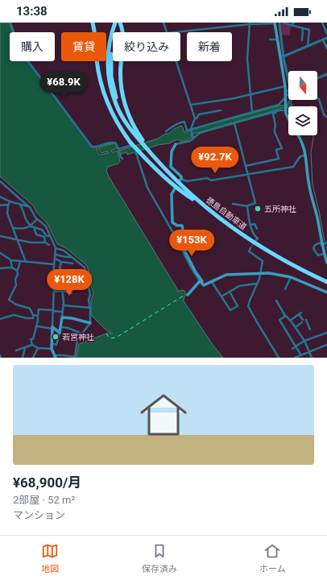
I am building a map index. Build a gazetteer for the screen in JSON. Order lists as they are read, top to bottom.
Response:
{
  "streets": {
    "highway": ["徳島自動車道"]
  },
  "places": ["五所神社", "若宮神社"],
  "north": "bottom",
  "page": {
    "status": "13:38",
    "chip": [
      "購入",
      "賃貸",
      "絞り込み",
      "新着"
    ],
    "price": [
      "¥68.9K",
      "¥92.7K",
      "¥153K",
      "¥128K"
    ],
    "list": [
      {
        "name": "¥68,900/月",
        "note": "2部屋 · 52 m² · マンション"
      }
    ],
    "tabs": ["地図", "保存済み", "ホーム"]
  }
}
